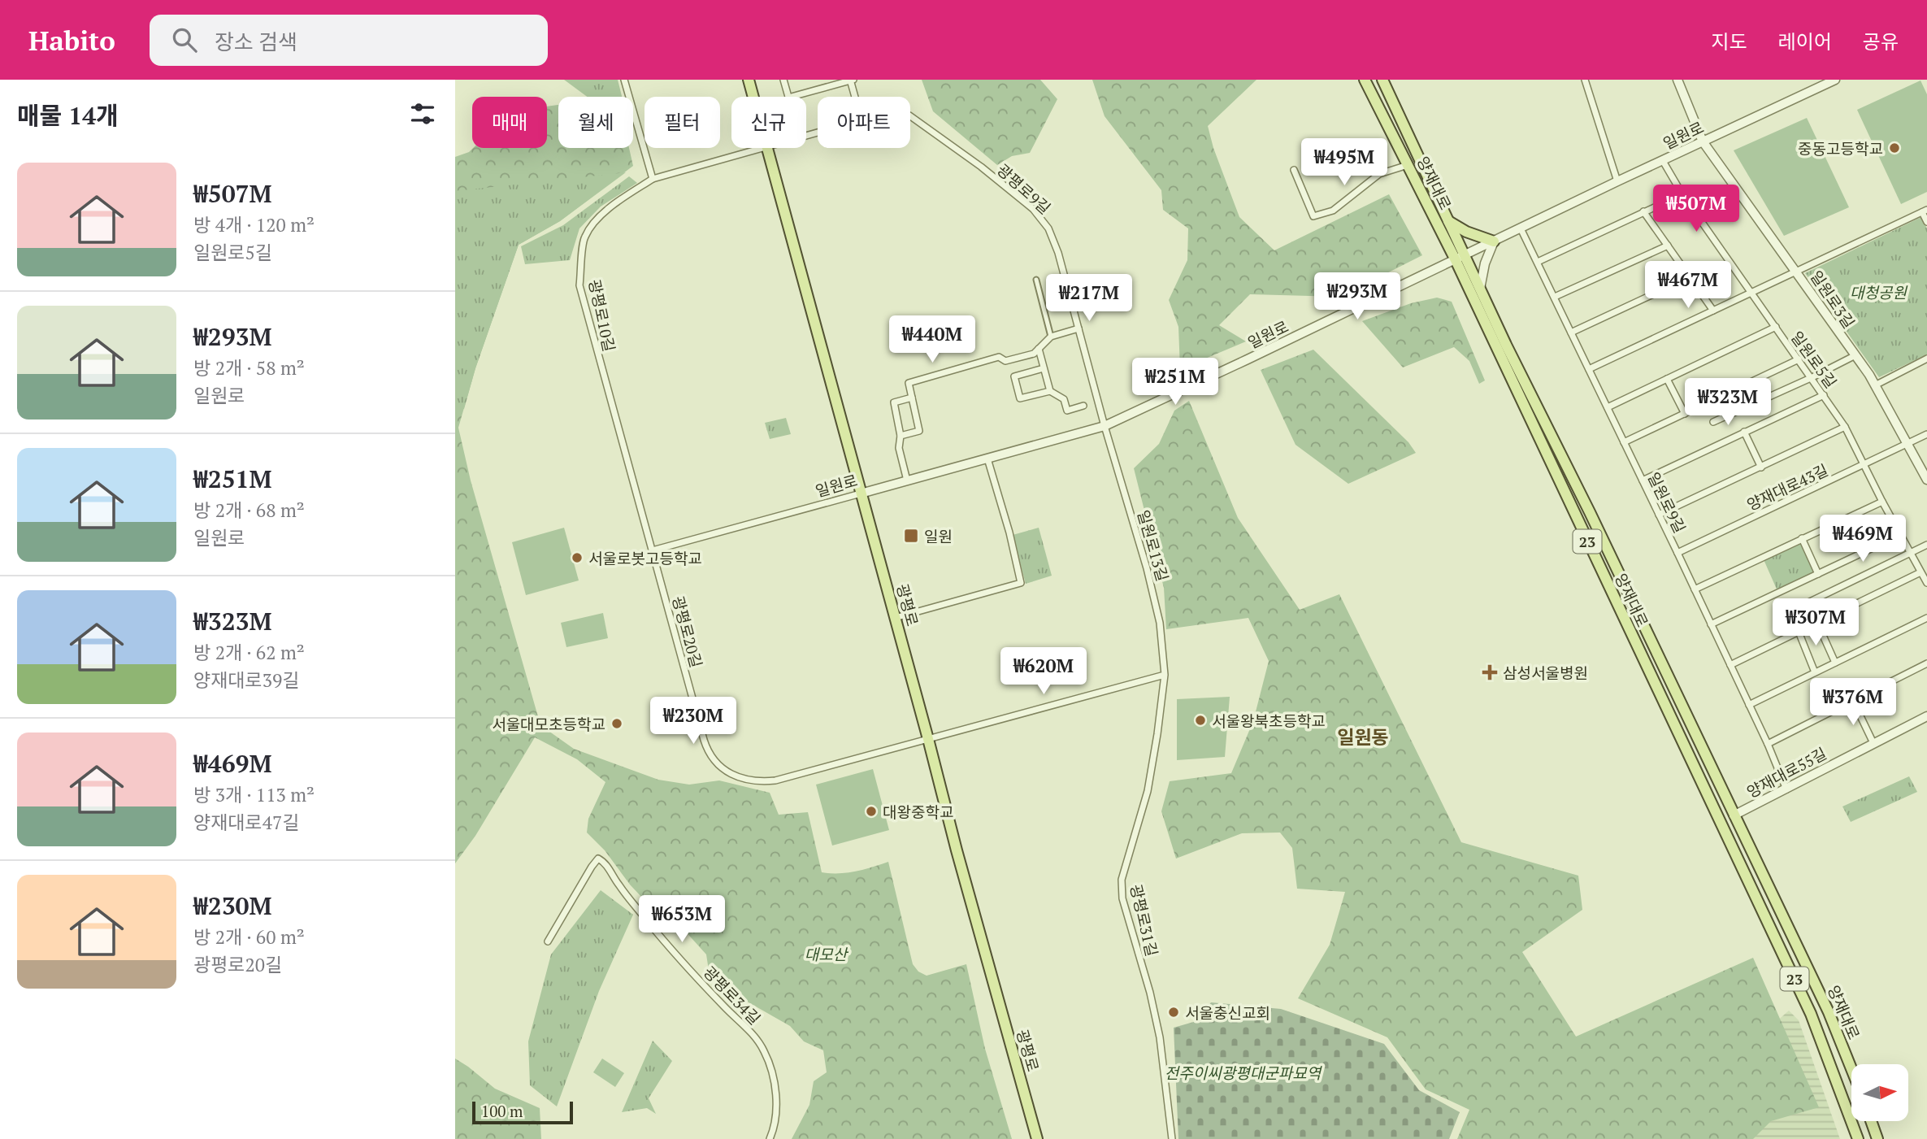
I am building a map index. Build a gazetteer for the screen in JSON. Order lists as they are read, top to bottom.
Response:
{
  "streets": {
    "main road": ["양재대로", "23", "광평로"],
    "street": [
      "일원로",
      "광평로9길",
      "일원로3길",
      "광평로10길",
      "일원로5길",
      "양재대로43길",
      "일원로9길",
      "일원로13길",
      "광평로20길",
      "양재대로55길",
      "광평로31길",
      "광평로34길"
    ]
  },
  "crossings": [
    ["일원로", "양재대로"],
    ["일원로", "일원로3길"],
    ["일원로", "일원로5길"],
    ["일원로", "일원로9길"],
    ["일원로", "일원로13길"],
    ["일원로", "광평로"],
    ["일원로", "광평로20길"],
    ["양재대로", "양재대로55길"],
    ["광평로9길", "일원로13길"],
    ["일원로3길", "양재대로43길"],
    ["광평로10길", "광평로20길"],
    ["일원로5길", "양재대로43길"],
    ["양재대로43길", "일원로9길"],
    ["일원로9길", "양재대로55길"],
    ["일원로13길", "광평로20길"],
    ["일원로13길", "광평로31길"],
    ["광평로", "광평로20길"],
    ["광평로20길", "광평로31길"]
  ],
  "districts": ["일원동"],
  "parks": ["대청공원", "대모산", "전주이씨광평대군파묘역"],
  "places": {
    "other": [
      "중동고등학교",
      "서울로봇고등학교",
      "서울왕북초등학교",
      "서울대모초등학교",
      "대왕중학교",
      "서울충신교회"
    ],
    "transit": ["일원"],
    "health": ["삼성서울병원"]
  },
  "scale_bar": "100 m",
  "north": "right",
  "page": {
    "header": "Habito",
    "search": "장소 검색",
    "nav": ["지도", "레이어", "공유"],
    "heading": "매물 14개",
    "chip": [
      "매매",
      "월세",
      "필터",
      "신규",
      "아파트"
    ],
    "price": [
      "₩495M",
      "₩507M",
      "₩467M",
      "₩293M",
      "₩217M",
      "₩440M",
      "₩251M",
      "₩323M",
      "₩469M",
      "₩307M",
      "₩620M",
      "₩376M",
      "₩230M",
      "₩653M"
    ],
    "list": [
      {
        "name": "₩507M",
        "note": "방 4개 · 120 m² · 일원로5길"
      },
      {
        "name": "₩293M",
        "note": "방 2개 · 58 m² · 일원로"
      },
      {
        "name": "₩251M",
        "note": "방 2개 · 68 m² · 일원로"
      },
      {
        "name": "₩323M",
        "note": "방 2개 · 62 m² · 양재대로39길"
      },
      {
        "name": "₩469M",
        "note": "방 3개 · 113 m² · 양재대로47길"
      },
      {
        "name": "₩230M",
        "note": "방 2개 · 60 m² · 광평로20길"
      }
    ],
    "scale": "100 m"
  }
}
